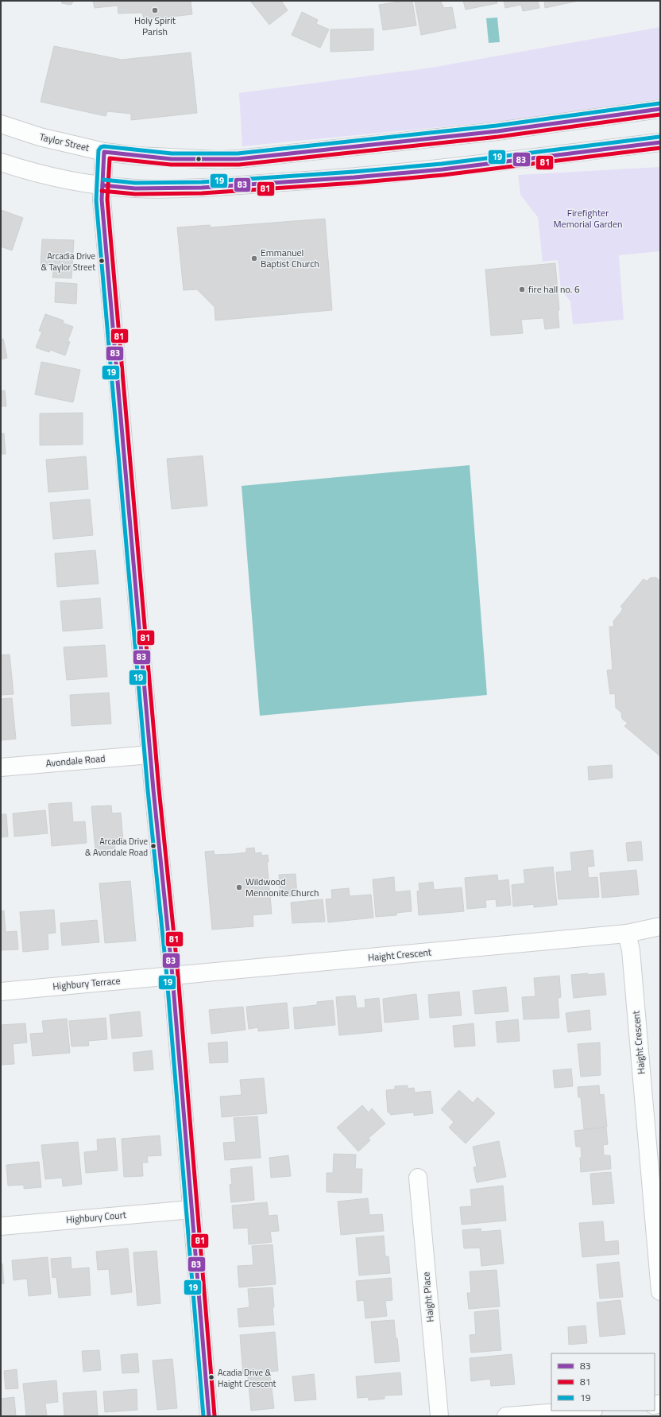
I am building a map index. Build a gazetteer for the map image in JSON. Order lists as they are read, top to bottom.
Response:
{
  "streets": {
    "street": [
      "Taylor Street",
      "Avondale Road",
      "Haight Crescent",
      "Highbury Terrace",
      "Highbury Court",
      "Haight Place"
    ]
  },
  "crossings": [
    ["Haight Crescent", "Highbury Terrace"]
  ],
  "parks": ["Firefighter Memorial Garden"],
  "places": [
    "Holy Spirit Parish",
    "Emmanuel Baptist Church",
    "Arcadia Drive & Taylor Street",
    "fire hall no. 6",
    "Arcadia Drive & Avondale Road",
    "Wildwood Mennonite Church",
    "Acadia Drive & Haight Crescent"
  ],
  "lines": ["transit line 19", "transit line 83", "transit line 81"],
  "legend": ["83", "81", "19"]
}
